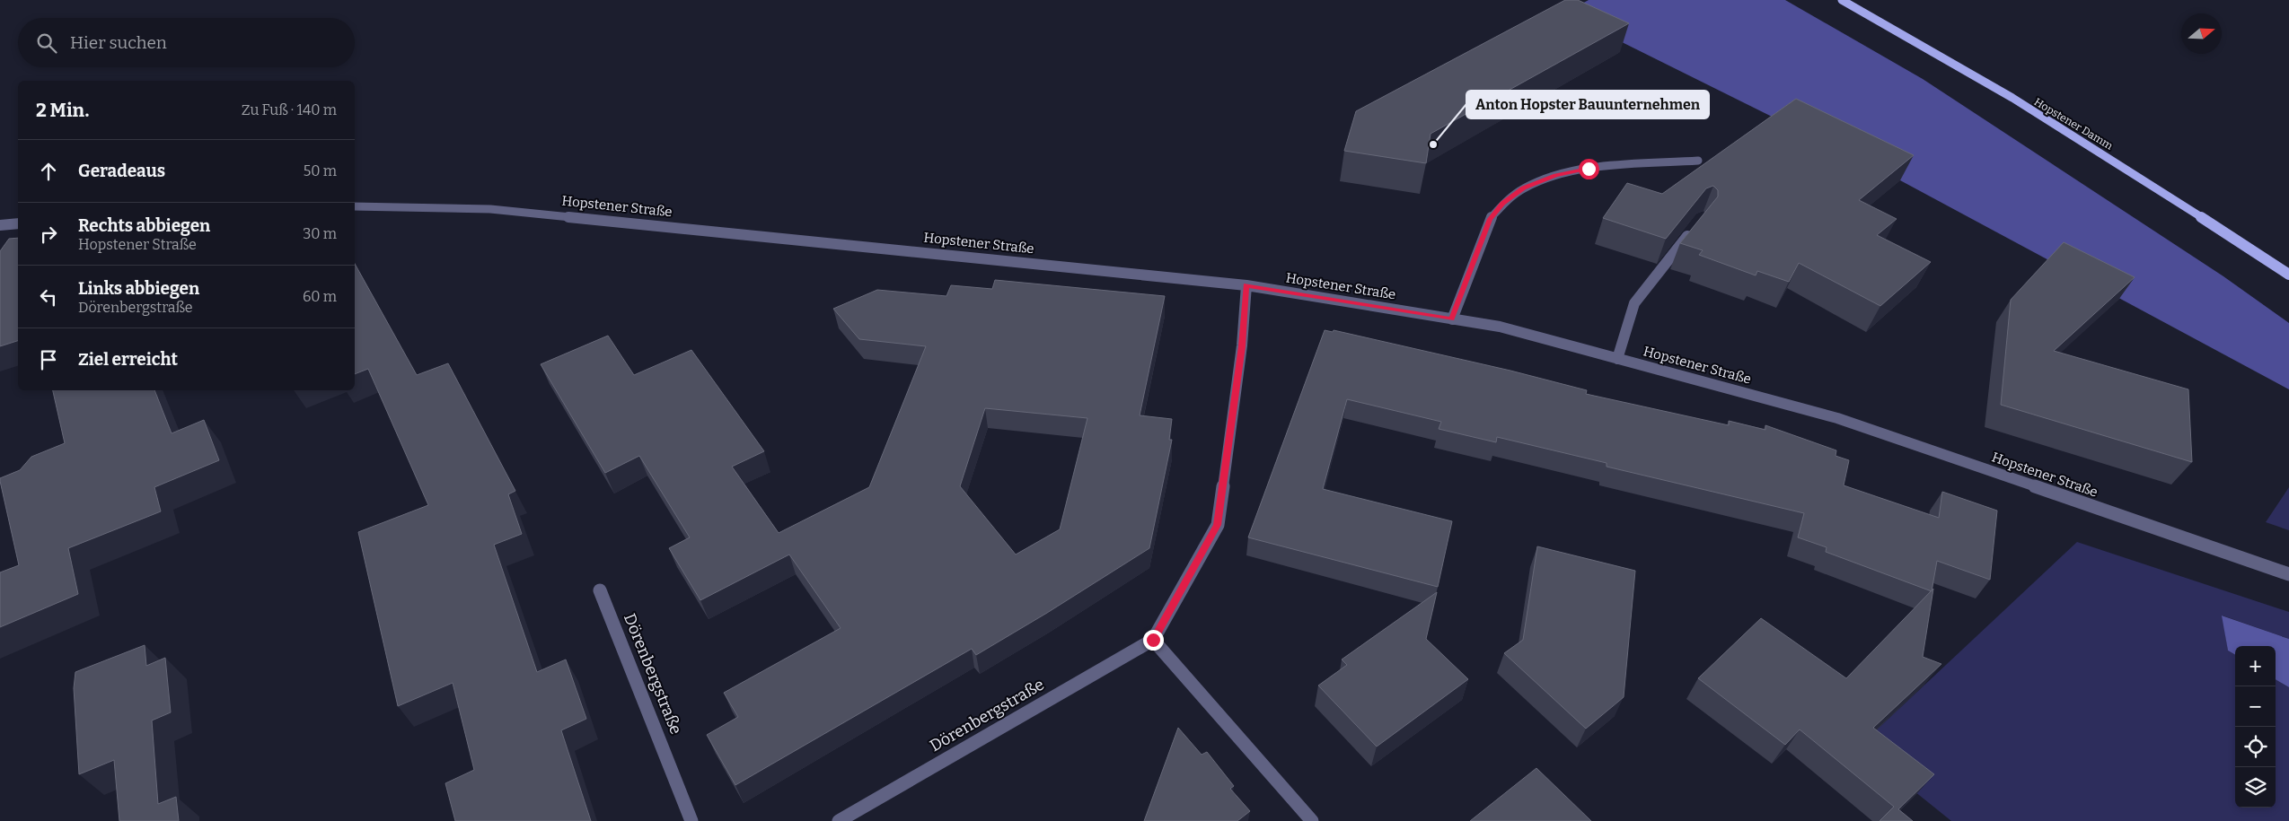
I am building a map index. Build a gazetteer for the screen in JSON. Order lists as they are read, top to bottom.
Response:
{
  "streets": {
    "main road": ["Hopstener Damm"],
    "street": ["Hopstener Straße", "Dörenbergstraße"]
  },
  "places": ["Anton Hopster Bauunternehmen"],
  "north": "right",
  "page": {
    "search": "Hier suchen",
    "heading": ["2 Min.", "Zu Fuß · 140 m"],
    "list": [
      ["Geradeaus", "50 m"],
      ["Rechts abbiegen", "Hopstener Straße", "30 m"],
      ["Links abbiegen", "Dörenbergstraße", "60 m"],
      "Ziel erreicht"
    ],
    "map_buttons": ["+", "−"]
  }
}
